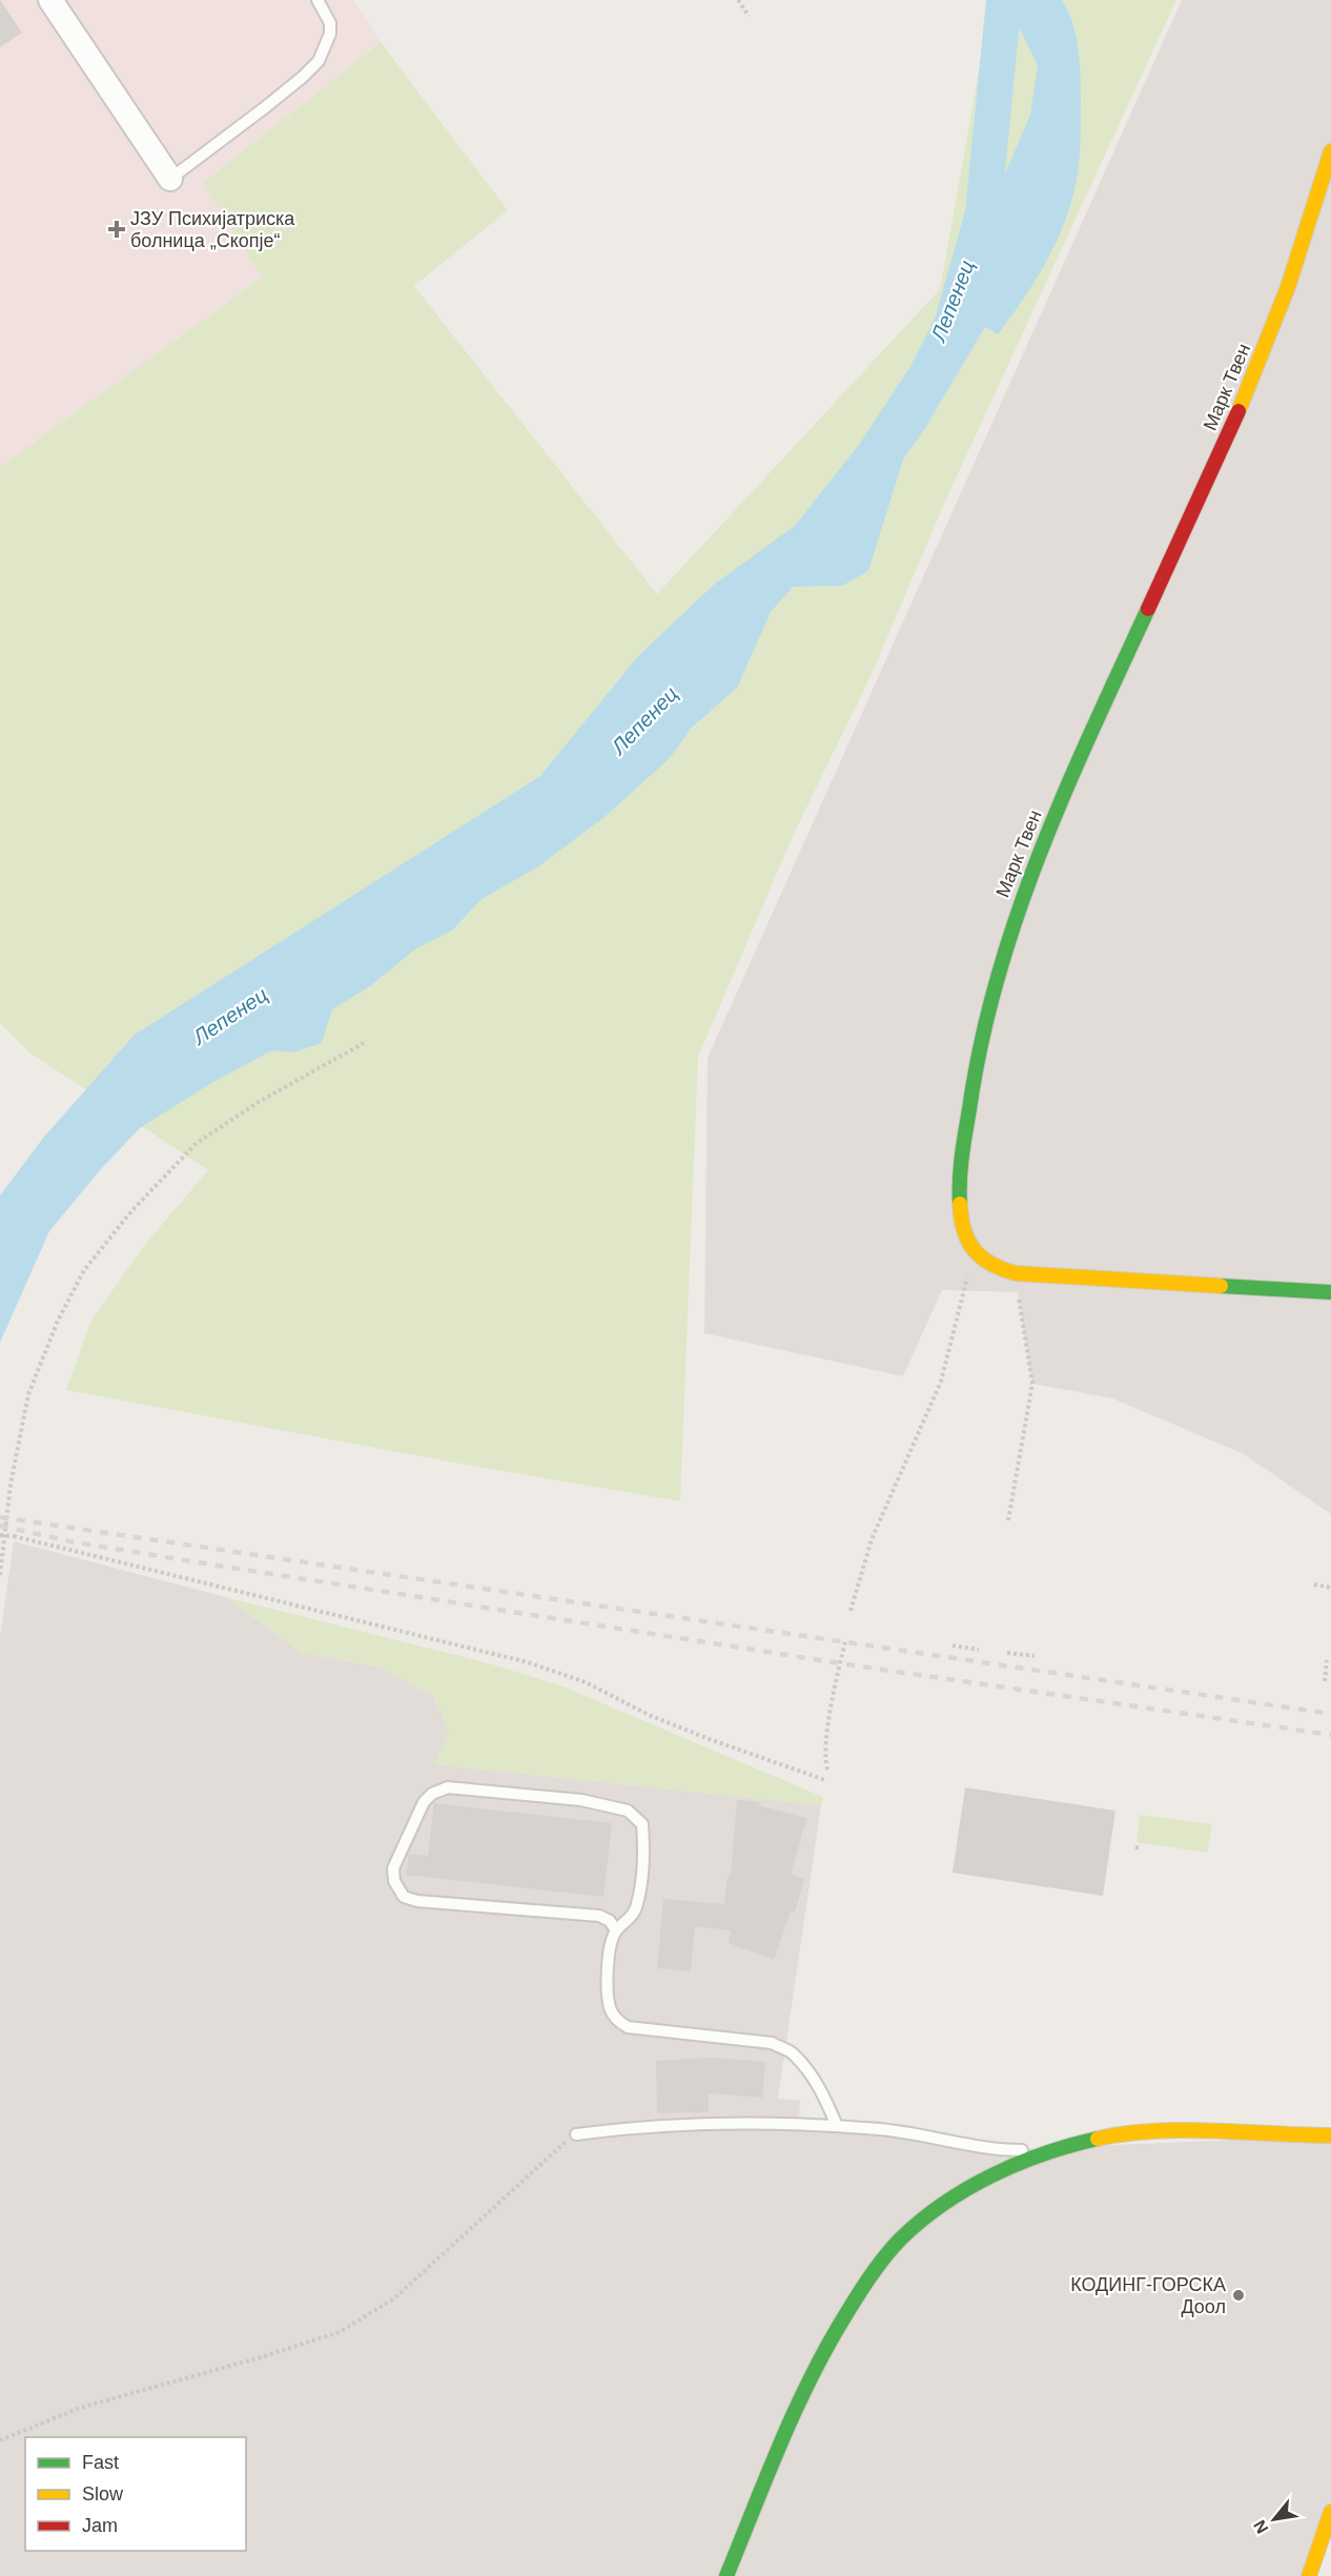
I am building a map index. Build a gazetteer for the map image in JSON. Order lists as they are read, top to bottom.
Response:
{
  "streets": {
    "street": ["Марк Твен"]
  },
  "water": ["Лепенец"],
  "places": {
    "health": ["ЈЗУ Психијатриска болница „Скопје“"],
    "other": ["КОДИНГ-ГОРСКА Доол"]
  },
  "legend": ["Fast", "Slow", "Jam"],
  "north": "bottom left"
}
